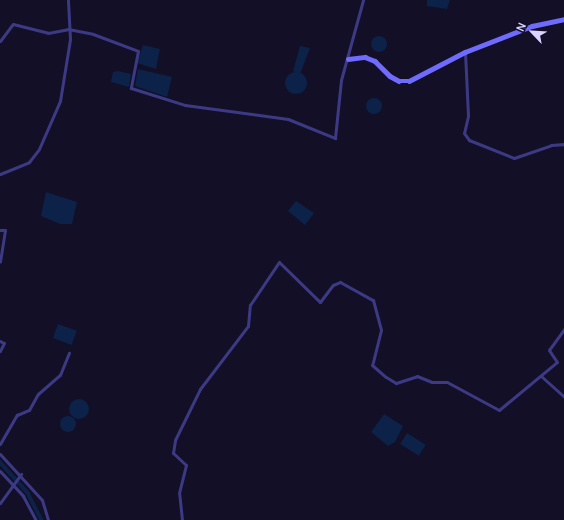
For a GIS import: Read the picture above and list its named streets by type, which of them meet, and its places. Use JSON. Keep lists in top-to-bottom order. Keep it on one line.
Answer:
{"north":"top left"}
